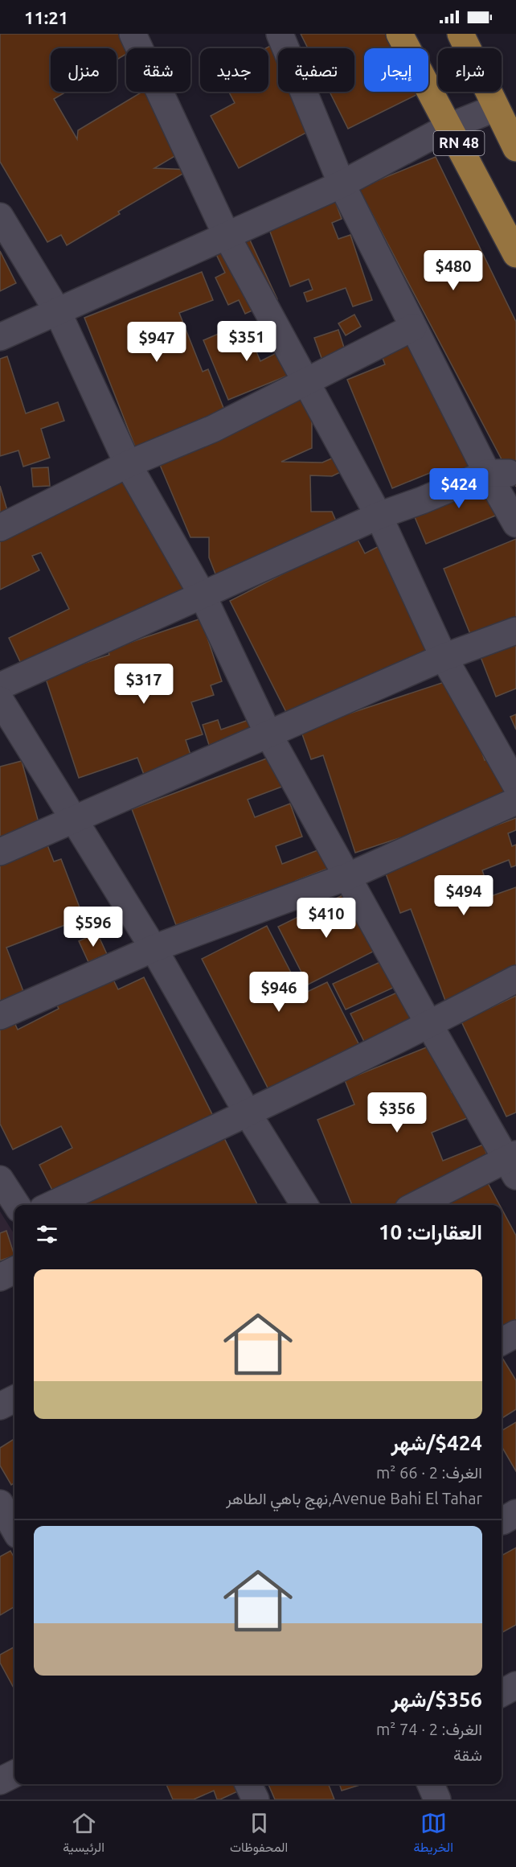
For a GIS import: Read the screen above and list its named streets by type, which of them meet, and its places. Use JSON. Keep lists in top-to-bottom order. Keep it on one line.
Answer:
{"streets":{"main road":["RN 48"]},"page":{"status":"11:21","chip":["شراء","إيجار","تصفية","جديد","شقة","منزل"],"price":["$480","$351","$947","$424","$317","$494","$410","$596","$946","$356"],"heading":"العقارات: 10","list":[{"name":"$424/شهر","note":"الغرف: 2 · 66 m² · Avenue Bahi El Tahar,نهج باهي الطاهر"},{"name":"$356/شهر","note":"الغرف: 2 · 74 m² · شقة"}],"tabs":["الخريطة","المحفوظات","الرئيسية"]}}
